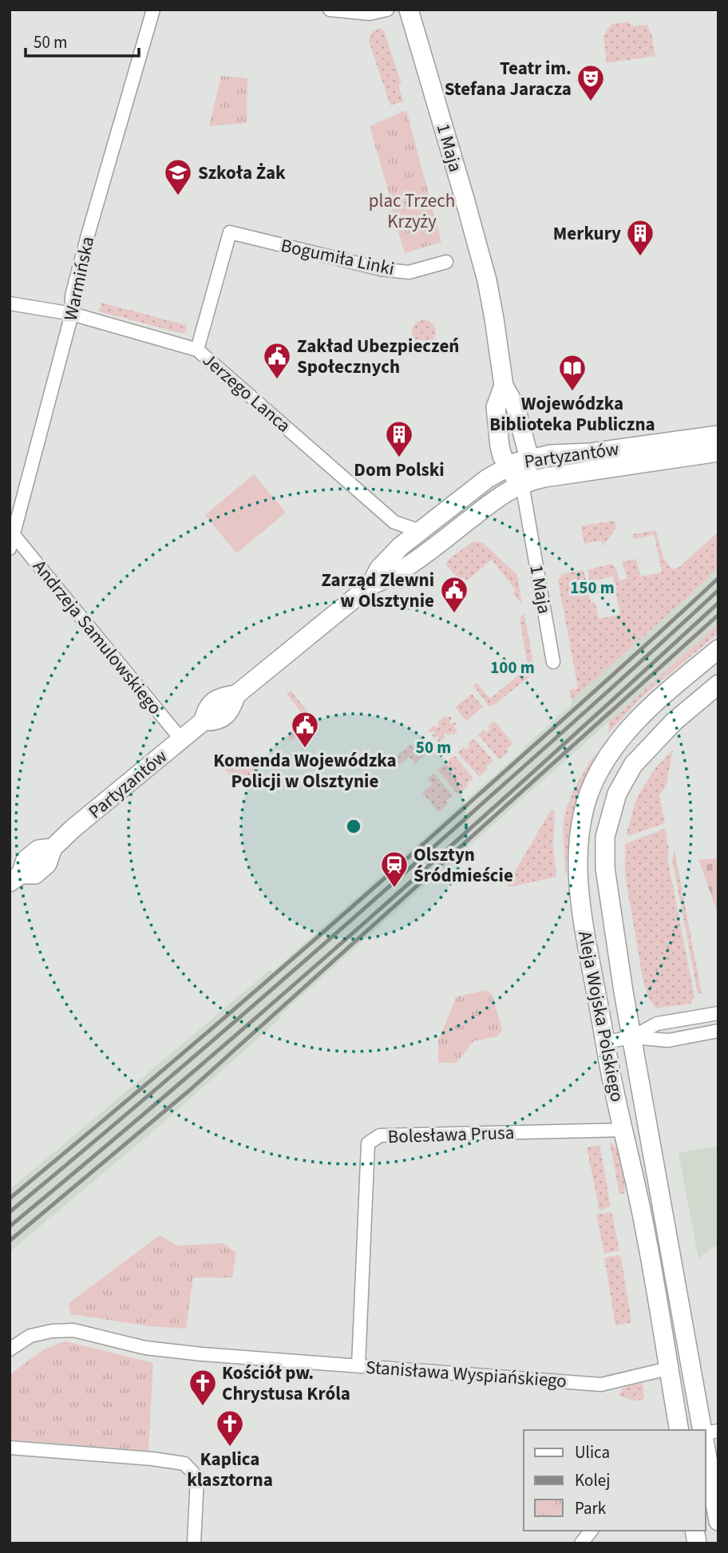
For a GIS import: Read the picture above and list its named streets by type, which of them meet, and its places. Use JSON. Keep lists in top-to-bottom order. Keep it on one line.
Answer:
{"streets":{"street":["1 Maja","Bogumiła Linki","Warmińska","Jerzego Lanca","Partyzantów","Andrzeja Samulowskiego","Aleja Wojska Polskiego","Bolesława Prusa","Stanisława Wyspiańskiego"]},"crossings":[["1 Maja","Partyzantów"],["Bogumiła Linki","Jerzego Lanca"],["Warmińska","Jerzego Lanca"],["Warmińska","Andrzeja Samulowskiego"],["Jerzego Lanca","Partyzantów"],["Partyzantów","Andrzeja Samulowskiego"],["Aleja Wojska Polskiego","Bolesława Prusa"],["Aleja Wojska Polskiego","Stanisława Wyspiańskiego"],["Bolesława Prusa","Stanisława Wyspiańskiego"]],"parks":["plac Trzech Krzyży"],"places":{"theatre":["Teatr im. Stefana Jaracza"],"school or university":["Szkoła Żak"],"building":["Merkury","Dom Polski"],"public building":["Zakład Ubezpieczeń Społecznych","Zarząd Zlewni w Olsztynie","Komenda Wojewódzka Policji w Olsztynie"],"library":["Wojewódzka Biblioteka Publiczna"],"station":["Olsztyn Śródmieście"],"church":["Kościół pw. Chrystusa Króla","Kaplica klasztorna"]},"legend":["Ulica","Kolej","Park"],"scale_bar":"50 m","rings":["150 m","100 m","50 m"]}
